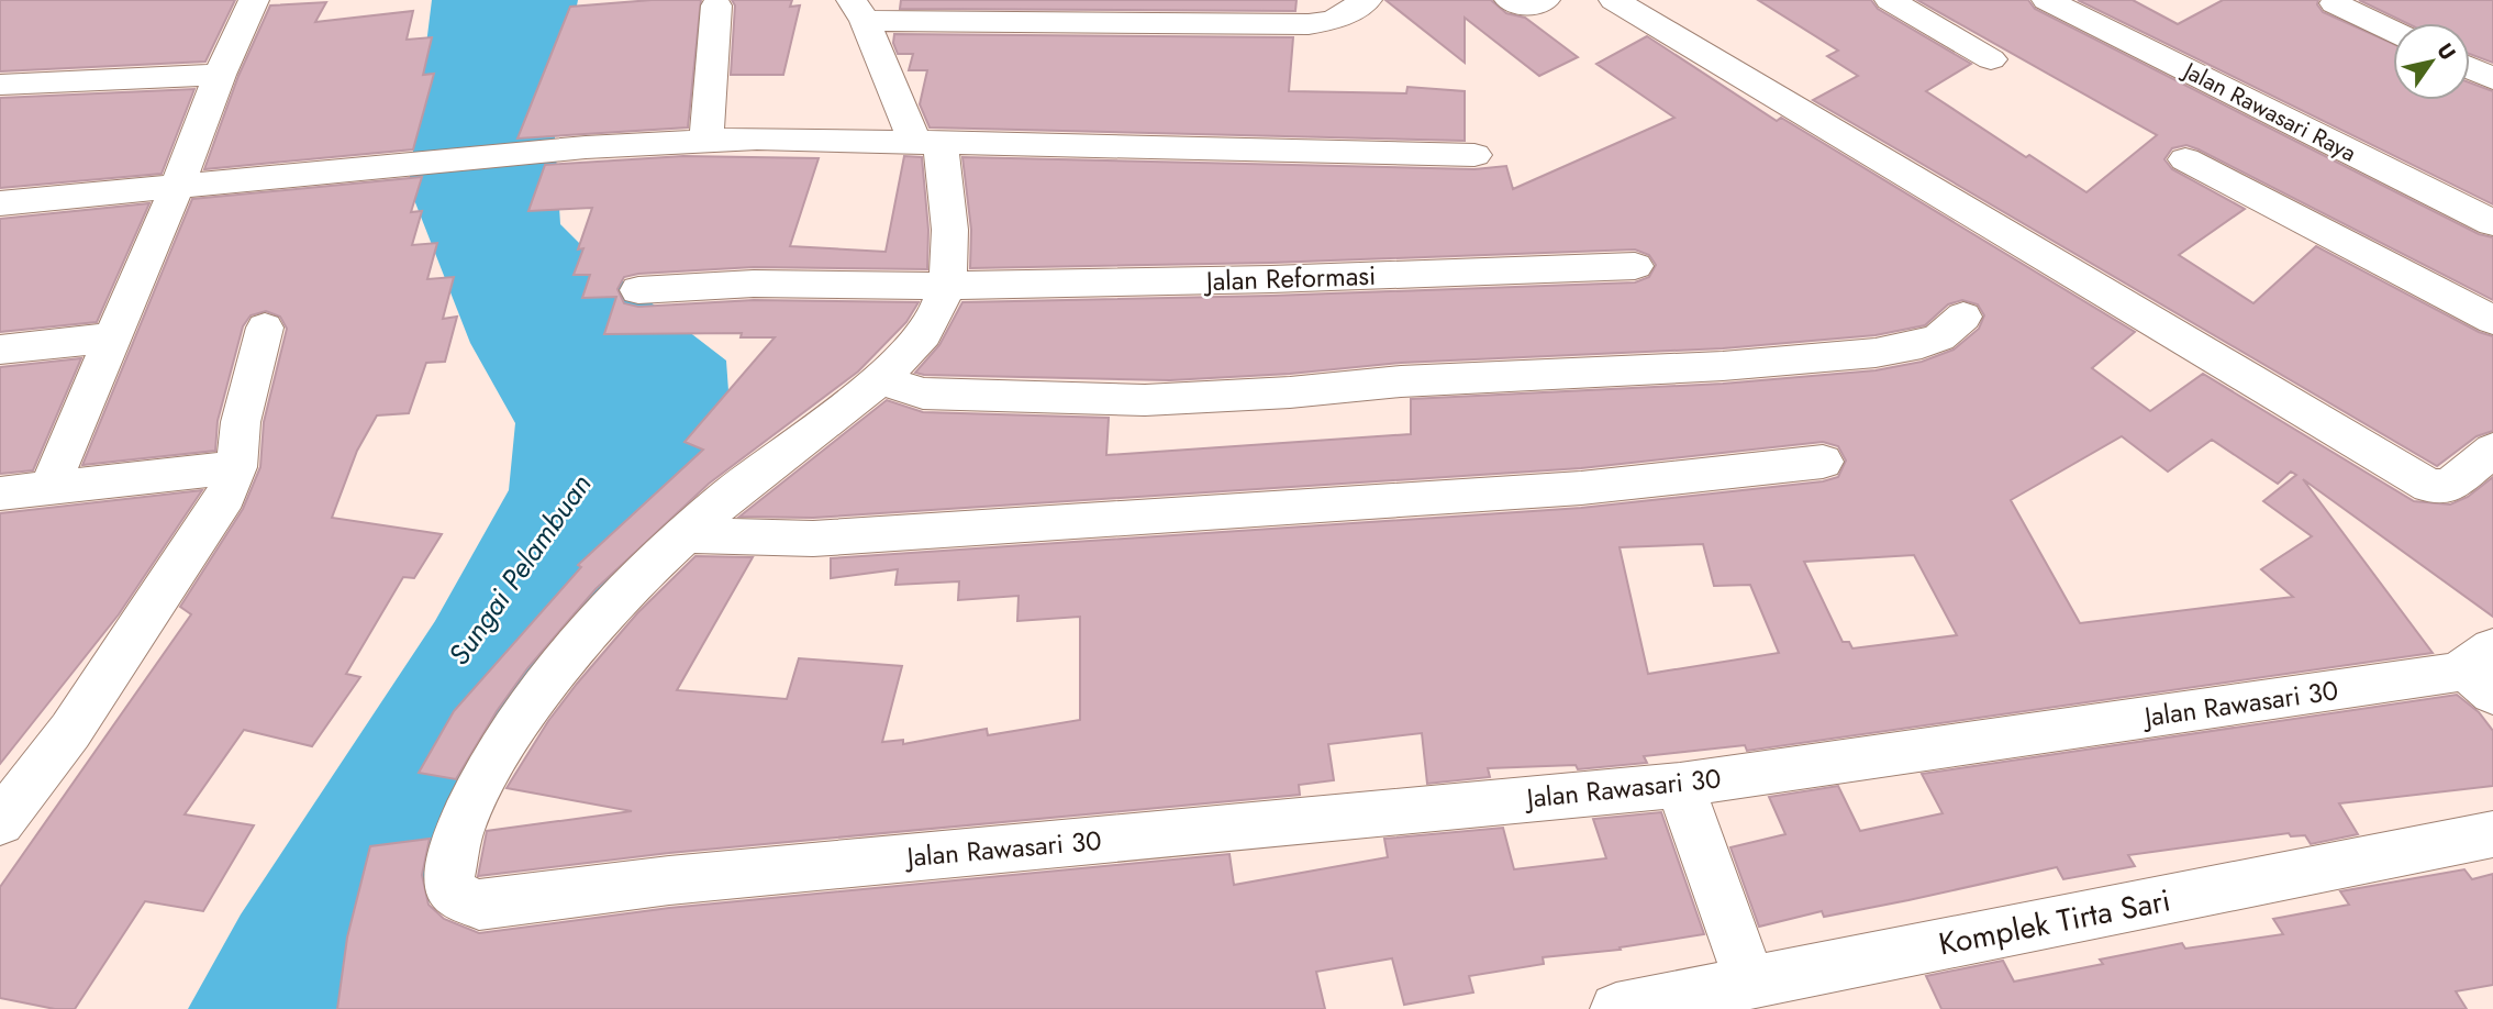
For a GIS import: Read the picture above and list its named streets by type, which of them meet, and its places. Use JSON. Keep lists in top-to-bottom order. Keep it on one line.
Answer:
{"streets":{"street":["Jalan Rawasari Raya","Jalan Reformasi","Jalan Rawasari 30","Komplek Tirta Sari"]},"crossings":[["Jalan Reformasi","Jalan Rawasari 30"]],"water":["Sungai Pelambuan"],"north":"top right"}
